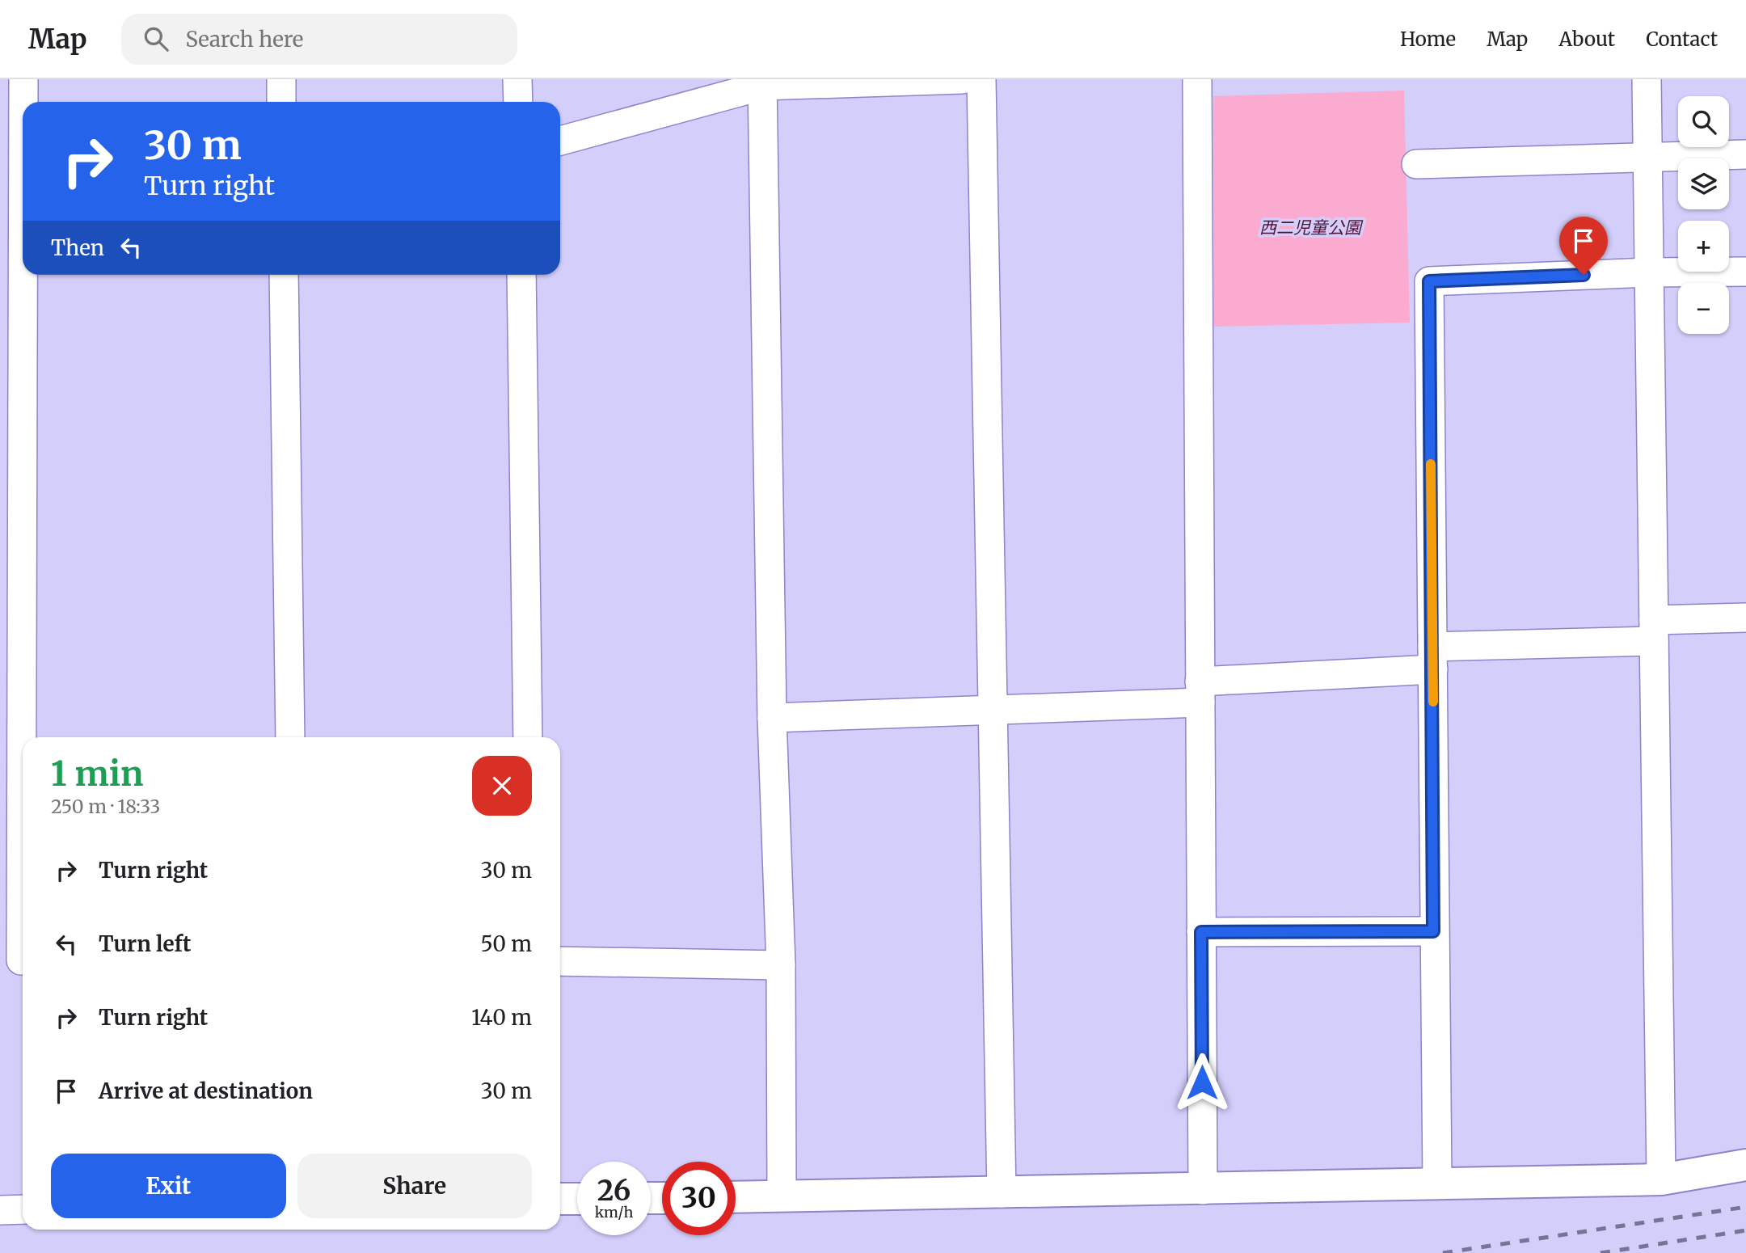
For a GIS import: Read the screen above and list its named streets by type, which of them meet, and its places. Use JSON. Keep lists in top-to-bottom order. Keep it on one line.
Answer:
{"parks":["西二児童公園"],"page":{"header":"Map","search":"Search here","nav":["Home","Map","About","Contact"],"map_buttons":["+","−"],"turn":["30 m","Turn right"],"then":"Then","heading":["1 min","250 m · 18:33"],"list":[{"name":"Turn right","value":"30 m"},{"name":"Turn left","value":"50 m"},{"name":"Turn right","value":"140 m"},{"name":"Arrive at destination","value":"30 m"}],"buttons":["Exit","Share"],"speed":"26 km/h","limit":"30"}}
